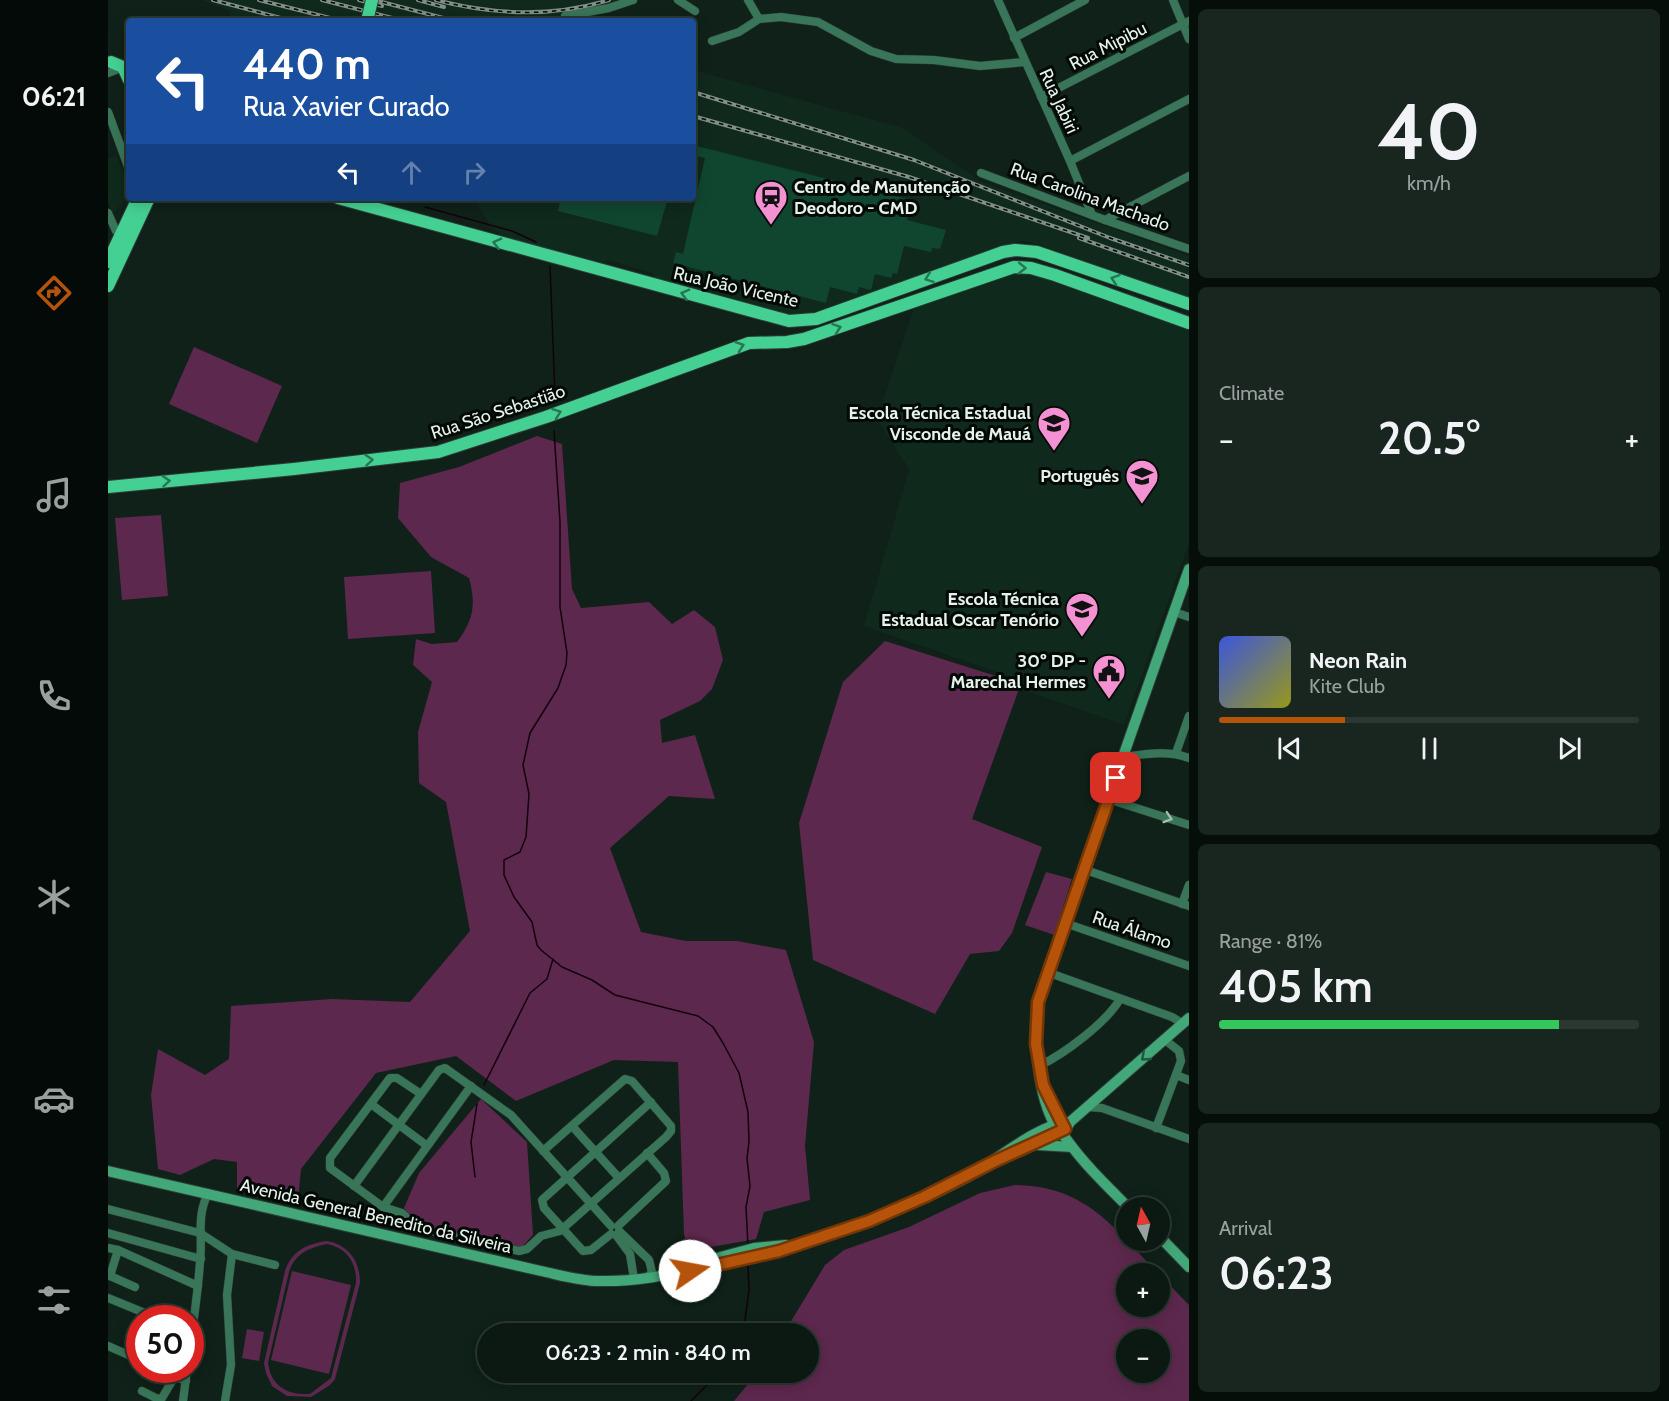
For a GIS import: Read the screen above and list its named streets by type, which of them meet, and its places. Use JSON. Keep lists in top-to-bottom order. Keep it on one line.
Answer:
{"streets":{"main road":["Rua João Vicente","Rua São Sebastião","Avenida General Benedito da Silveira"],"street":["Rua Mipibu","Rua Jabiri","Rua Carolina Machado","Rua Álamo"]},"crossings":[["Rua Mipibu","Rua Jabiri"],["Rua Jabiri","Rua Carolina Machado"]],"one_way":["Rua João Vicente","Rua São Sebastião"],"places":{"station":["Centro de Manutenção Deodoro - CMD"],"school or university":["Escola Técnica Estadual Visconde de Mauá","Português","Escola Técnica Estadual Oscar Tenório"],"public building":["30º DP - Marechal Hermes"]},"north":"top","page":{"tabs":"06:21","tile":[["40","km/h"],"Climate",["Range · 81%","405 km"],["Arrival","06:23"]],"turn":["440 m","Rua Xavier Curado"],"heat":["−","20.5°","+"],"song":["Neon Rain","Kite Club"],"map_buttons":["+","−"],"limit":"50","trip":"06:23 · 2 min · 840 m"}}
